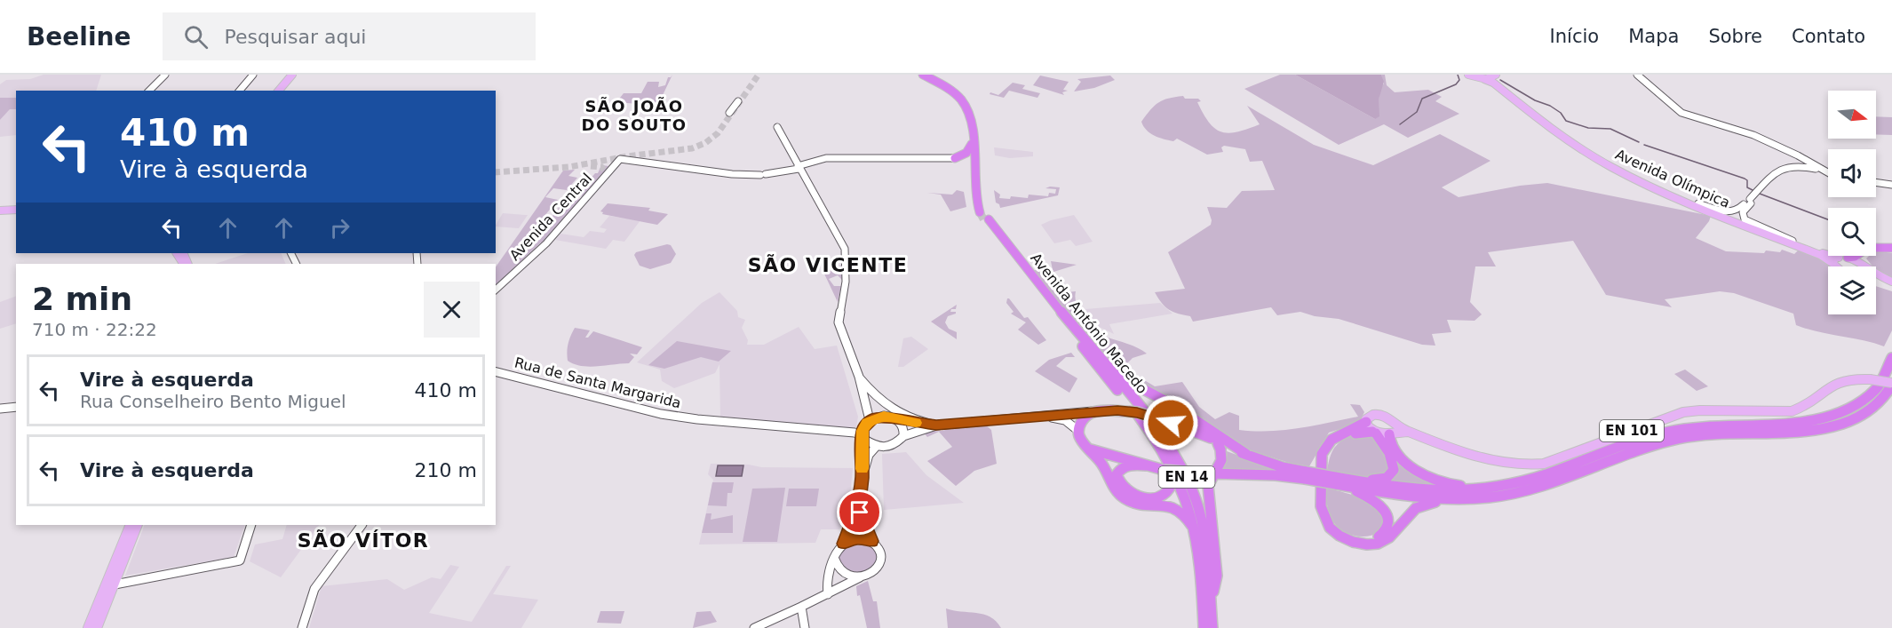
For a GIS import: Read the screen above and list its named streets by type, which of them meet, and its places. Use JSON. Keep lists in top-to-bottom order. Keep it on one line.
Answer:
{"streets":{"highway":["Avenida António Macedo","EN 101","EN 14"],"main road":["Avenida Olímpica"],"street":["Avenida Central","Rua de Santa Margarida"]},"crossings":[["Avenida António Macedo","EN 101"],["Avenida António Macedo","EN 14"]],"districts":["SÃO JOÃO DO SOUTO","SÃO VICENTE","SÃO VÍTOR"],"north":"right","page":{"header":"Beeline","search":"Pesquisar aqui","nav":["Início","Mapa","Sobre","Contato"],"turn":["410 m","Vire à esquerda"],"heading":["2 min","710 m · 22:22"],"list":[{"name":"Vire à esquerda","note":"Rua Conselheiro Bento Miguel","value":"410 m"},{"name":"Vire à esquerda","value":"210 m"}]}}
